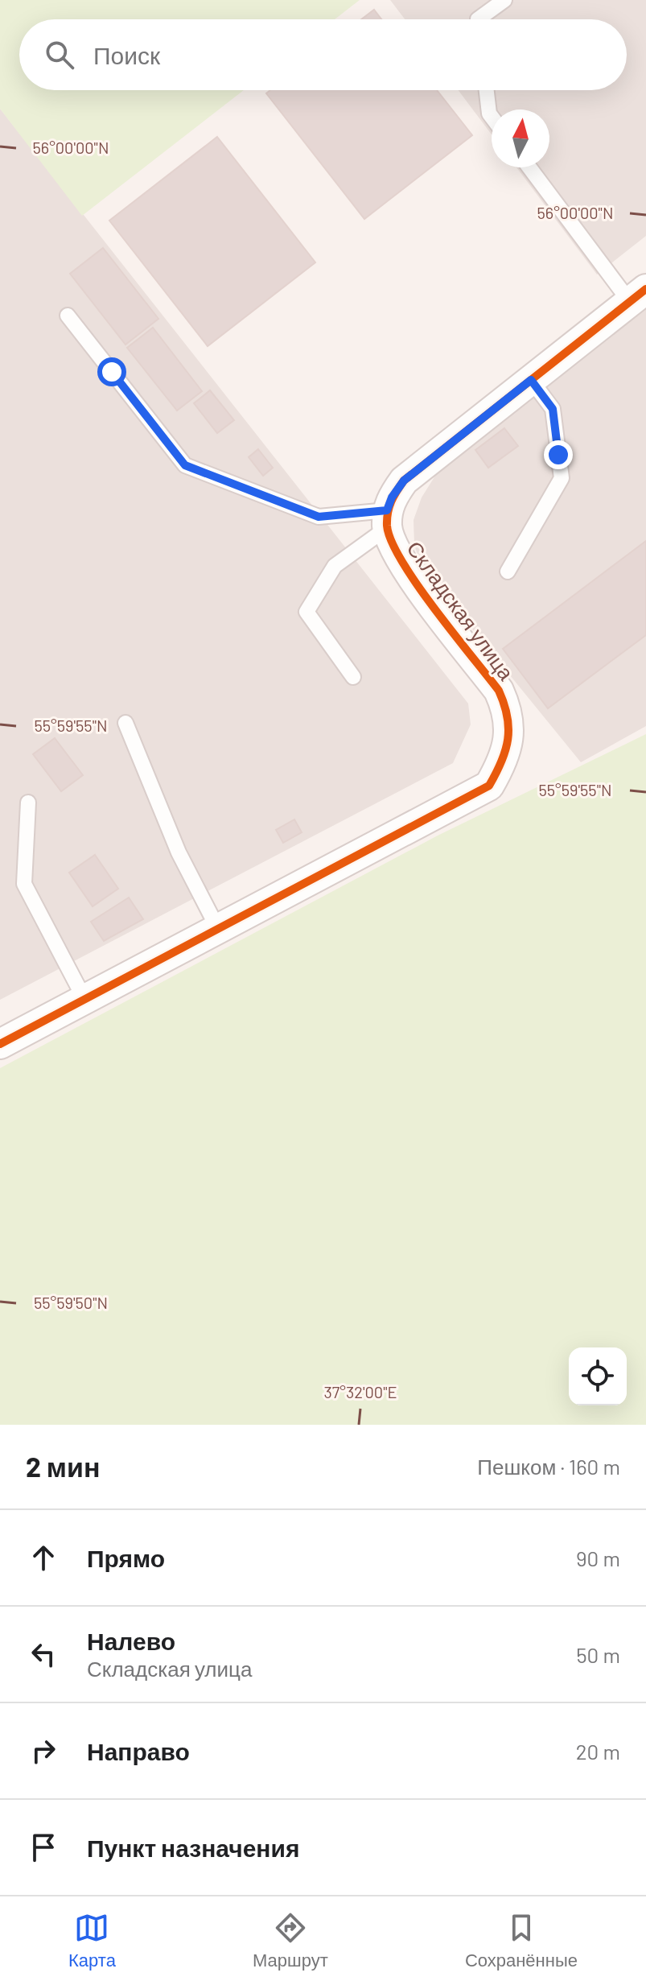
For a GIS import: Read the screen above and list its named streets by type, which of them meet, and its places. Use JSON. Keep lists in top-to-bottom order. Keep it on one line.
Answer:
{"streets":{"street":["Складская улица"]},"north":"top","page":{"search":"Поиск","heading":["2 мин","Пешком · 160 m"],"list":[["Прямо","90 m"],["Налево","Складская улица","50 m"],["Направо","20 m"],"Пункт назначения"],"nav":["Карта","Маршрут","Сохранённые"]},"coordinates":["56°00'00\"N","55°59'55\"N","55°59'50\"N","37°32'00\"E"]}
